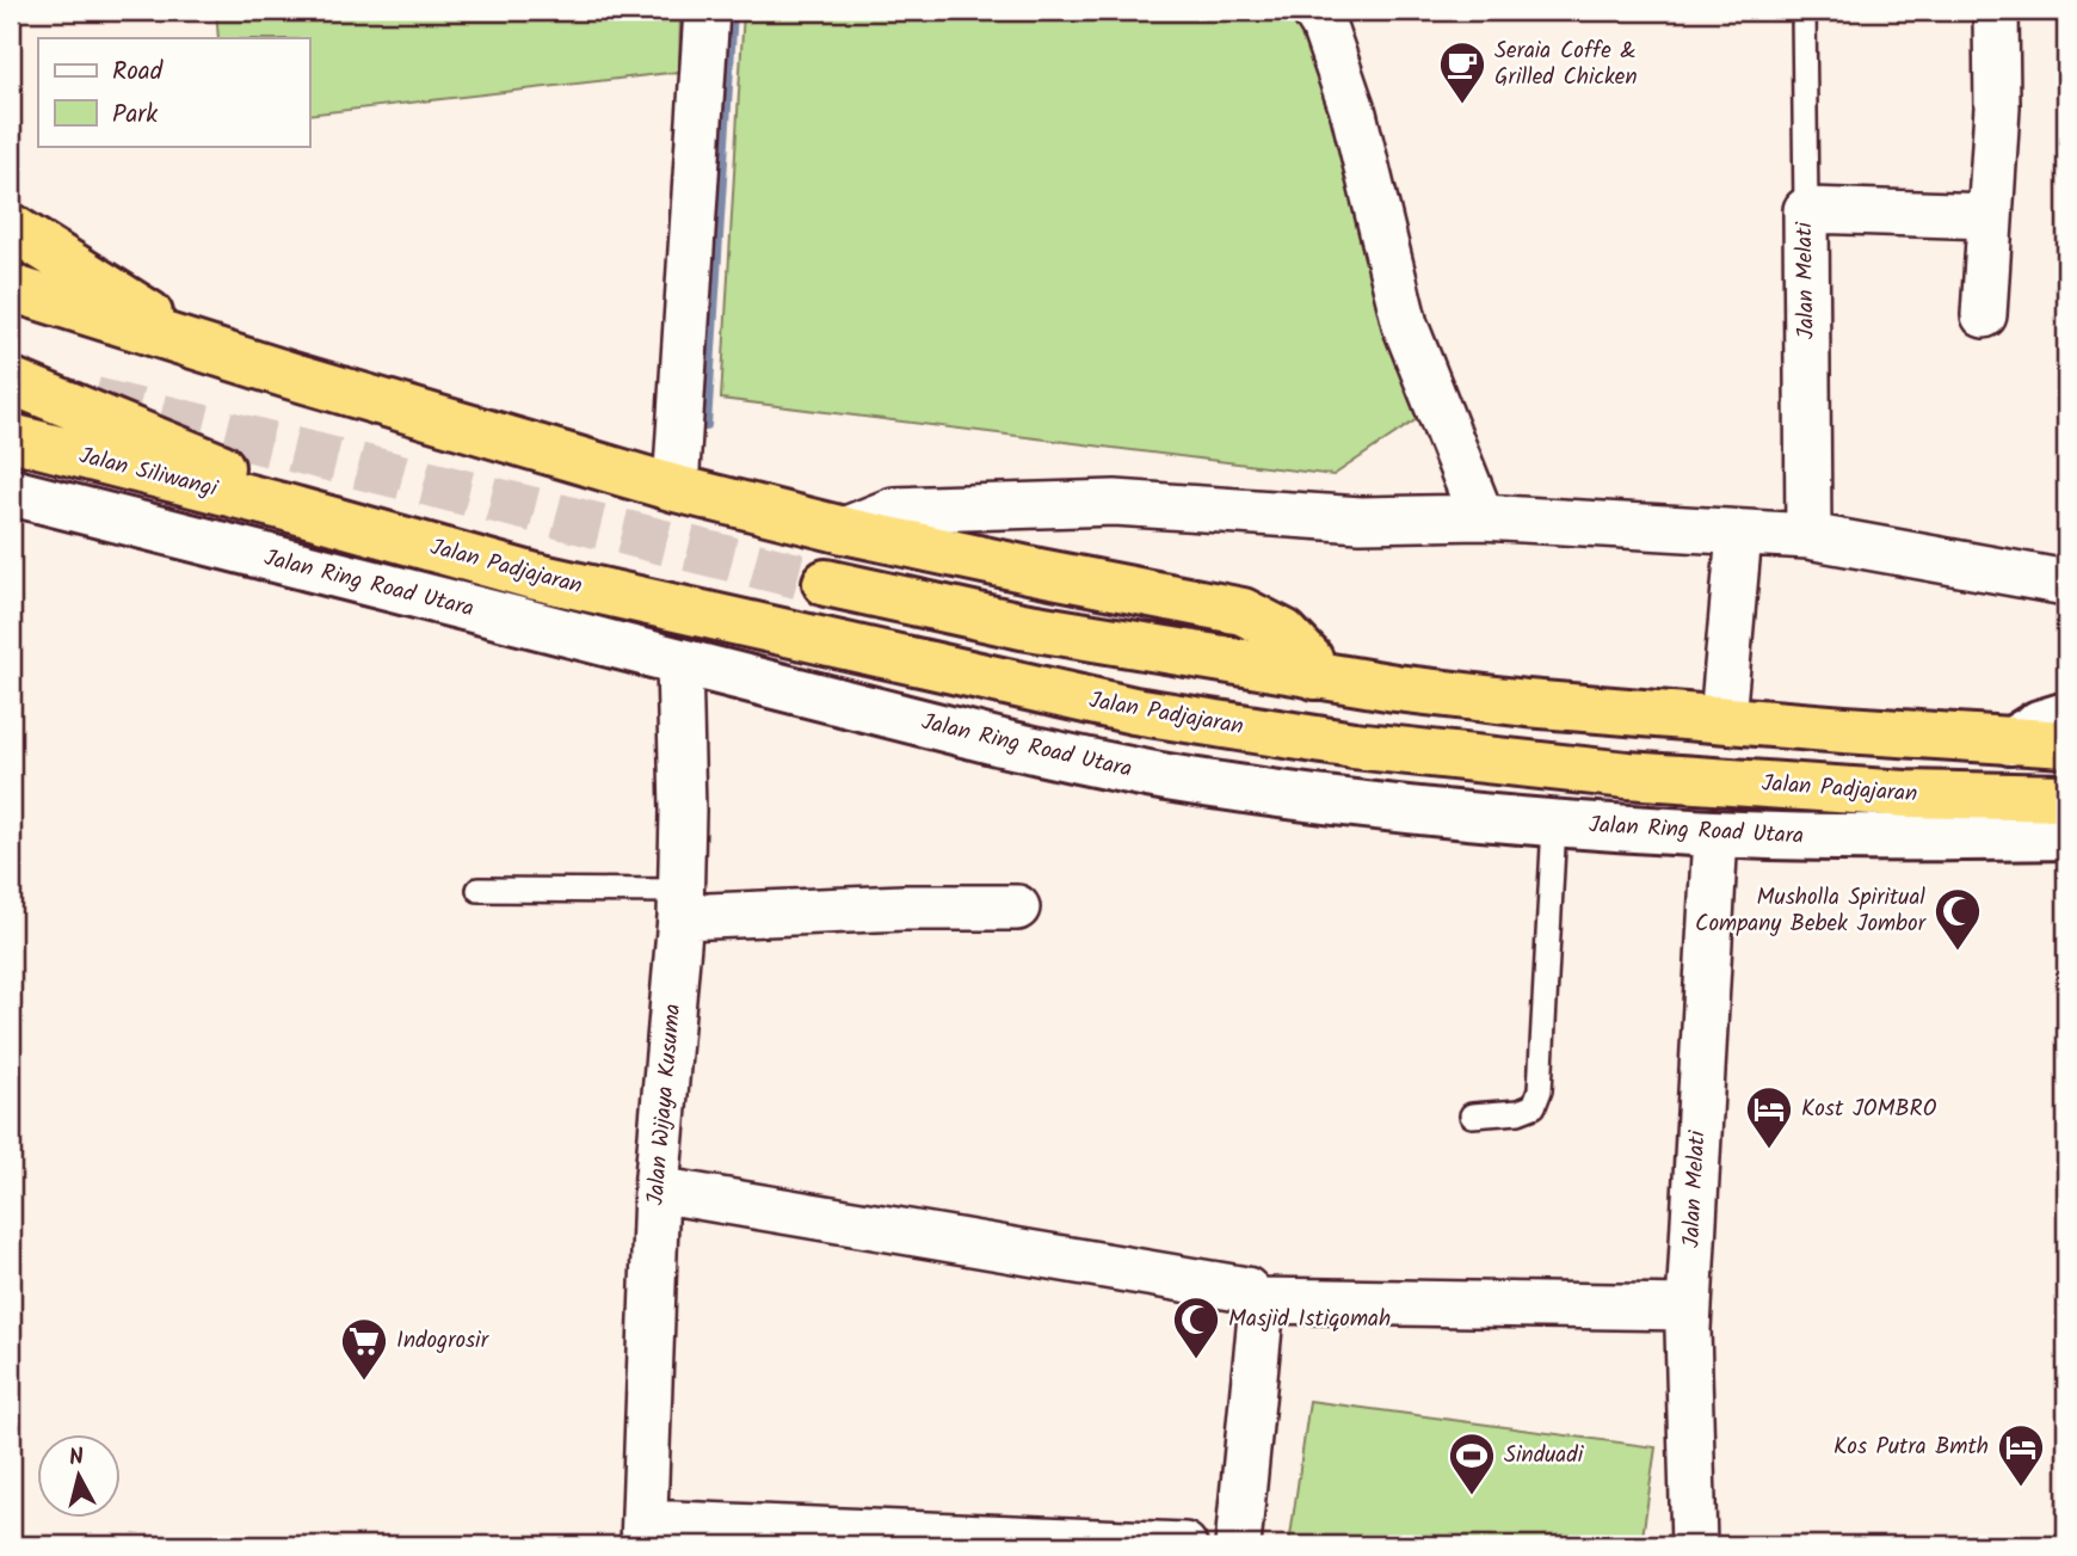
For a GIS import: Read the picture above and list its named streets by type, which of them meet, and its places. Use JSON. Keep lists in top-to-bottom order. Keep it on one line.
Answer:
{"streets":{"highway":["Jalan Siliwangi","Jalan Padjajaran"],"street":["Jalan Melati","Jalan Ring Road Utara","Jalan Wijaya Kusuma"]},"crossings":[["Jalan Melati","Jalan Ring Road Utara"],["Jalan Siliwangi","Jalan Padjajaran"],["Jalan Ring Road Utara","Jalan Wijaya Kusuma"]],"places":{"cafe":["Seraia Coffe & Grilled Chicken"],"mosque":["Musholla Spiritual Company Bebek Jombor","Masjid Istiqomah"],"hotel":["Kost JOMBRO","Kos Putra Bmth"],"supermarket":["Indogrosir"],"sports":["Sinduadi"]},"legend":["Road","Park"],"north":"top"}
